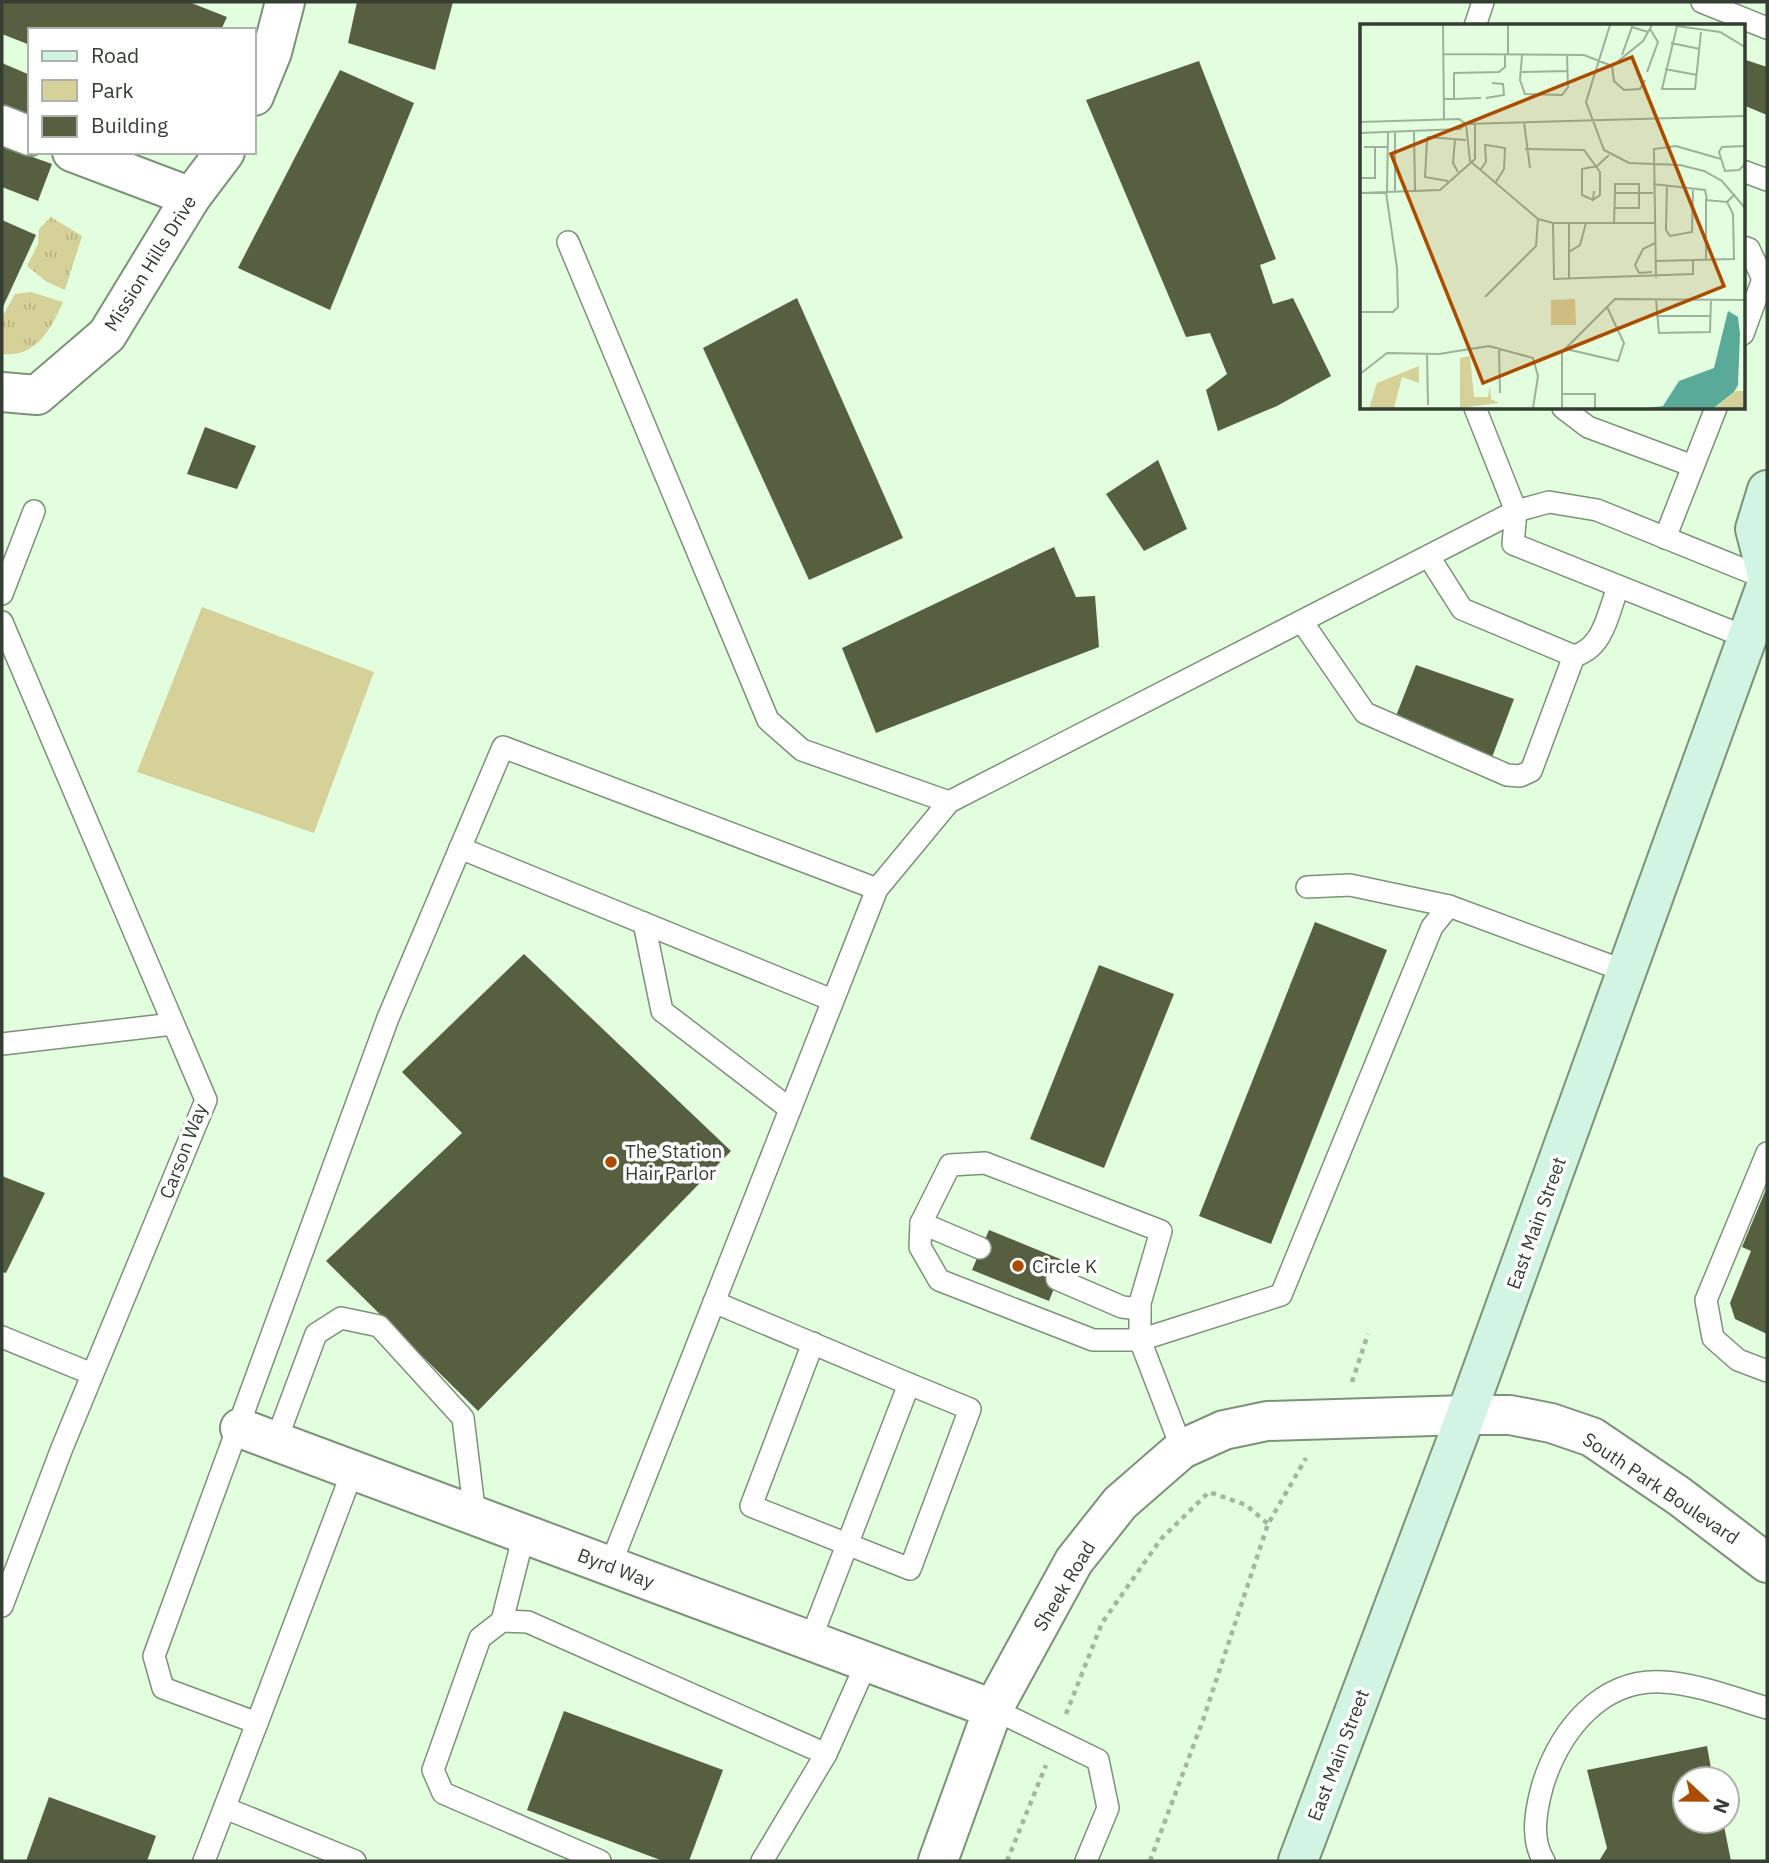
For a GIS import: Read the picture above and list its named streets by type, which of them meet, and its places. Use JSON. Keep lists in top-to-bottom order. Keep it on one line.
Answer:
{"streets":{"main road":["East Main Street"],"street":["Mission Hills Drive","South Park Boulevard","Byrd Way","Sheek Road"],"lane":["Carson Way"]},"crossings":[["East Main Street","South Park Boulevard"],["East Main Street","Sheek Road"],["South Park Boulevard","Sheek Road"],["Byrd Way","Sheek Road"]],"places":["The Station Hair Parlor","Circle K"],"legend":["Road","Park","Building"],"north":"right"}
